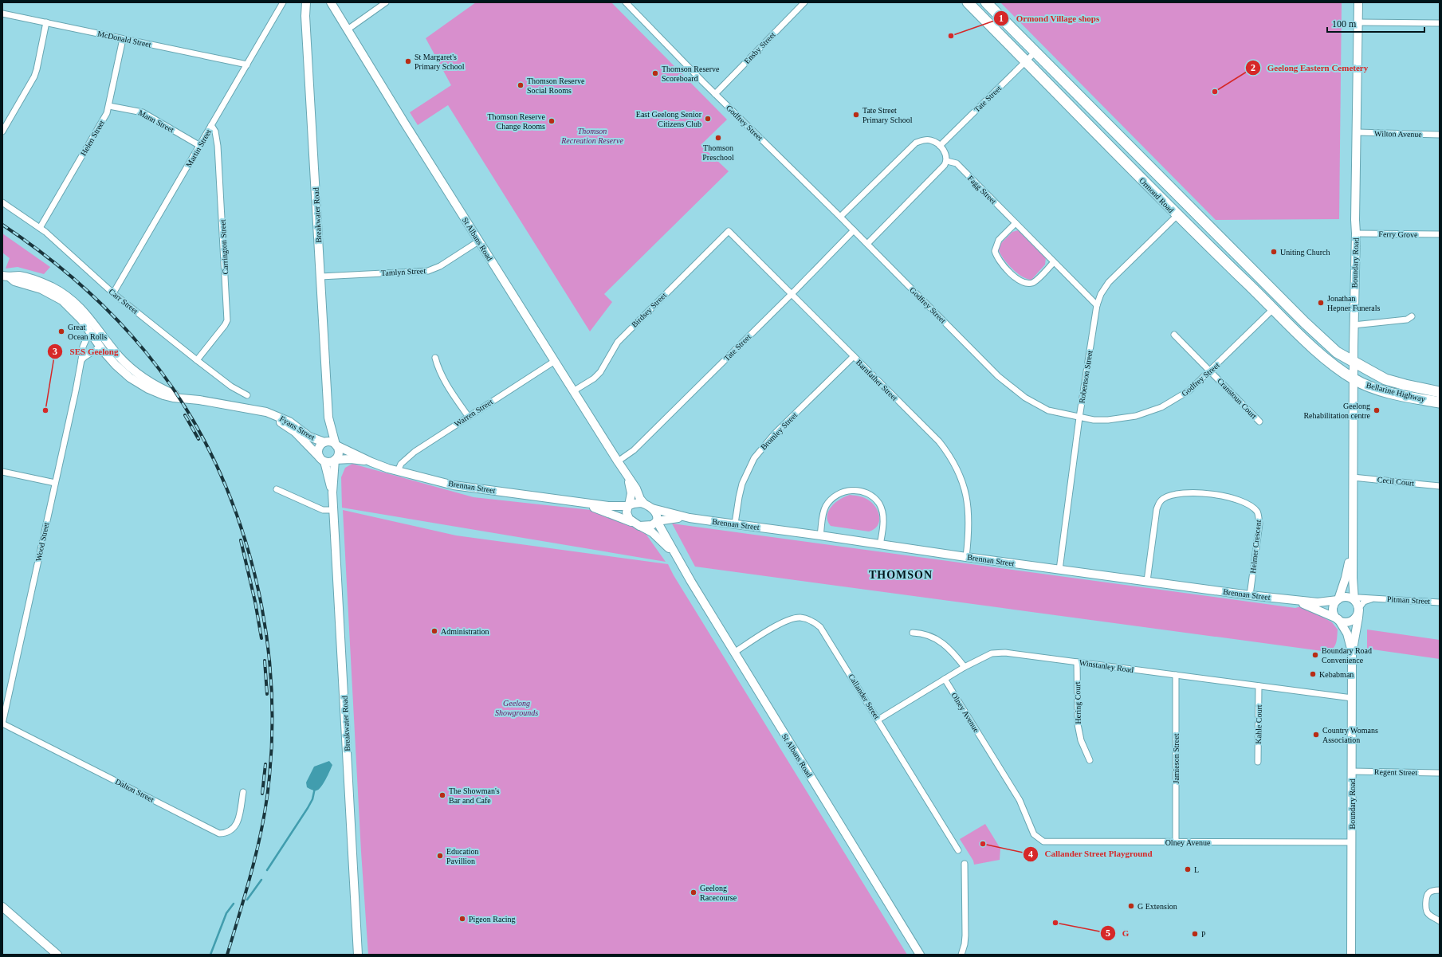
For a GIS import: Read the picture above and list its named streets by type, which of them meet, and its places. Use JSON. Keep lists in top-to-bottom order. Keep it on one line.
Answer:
{"streets":{"highway":["Ormond Road","Bellarine Highway"],"main road":["Breakwater Road","St Albans Road","Boundary Road","Fyans Street","Brennan Street"],"street":["McDonald Street","Ensby Street","Tate Street","Mann Street","Godfrey Street","Wilton Avenue","Helen Street","Martin Street","Fagg Street","Ferry Grove","Carrington Street","Tamlyn Street","Carr Street","Birdsey Street","Robertson Street","Barnfather Street","Cranstoun Court","Warren Street","Bromley Street","Cecil Court","Wood Street","Helmer Crescent","Pitman Street","Winstanley Road","Callander Street","Hering Court","Olney Avenue","Kahle Court","Jamieson Street","Regent Street","Dalton Street"]},"crossings":[["McDonald Street","Helen Street"],["McDonald Street","Martin Street"],["Ensby Street","Godfrey Street"],["Tate Street","Godfrey Street"],["Tate Street","Ormond Road"],["Tate Street","St Albans Road"],["Tate Street","Barnfather Street"],["Mann Street","Helen Street"],["Mann Street","Martin Street"],["Godfrey Street","Ormond Road"],["Godfrey Street","Robertson Street"],["Godfrey Street","Cranstoun Court"],["Wilton Avenue","Boundary Road"],["Helen Street","Carr Street"],["Martin Street","Carrington Street"],["Martin Street","Carr Street"],["Fagg Street","Robertson Street"],["Ormond Road","Boundary Road"],["Ormond Road","Robertson Street"],["Ormond Road","Bellarine Highway"],["Breakwater Road","Tamlyn Street"],["Breakwater Road","Fyans Street"],["Breakwater Road","Brennan Street"],["Ferry Grove","Boundary Road"],["St Albans Road","Tamlyn Street"],["St Albans Road","Birdsey Street"],["St Albans Road","Warren Street"],["St Albans Road","Brennan Street"],["St Albans Road","Callander Street"],["Carrington Street","Carr Street"],["Boundary Road","Bellarine Highway"],["Boundary Road","Cecil Court"],["Boundary Road","Brennan Street"],["Boundary Road","Pitman Street"],["Boundary Road","Winstanley Road"],["Boundary Road","Olney Avenue"],["Boundary Road","Regent Street"],["Birdsey Street","Barnfather Street"],["Robertson Street","Brennan Street"],["Barnfather Street","Bromley Street"],["Barnfather Street","Brennan Street"],["Warren Street","Brennan Street"],["Fyans Street","Brennan Street"],["Fyans Street","Wood Street"],["Bromley Street","Brennan Street"],["Brennan Street","Helmer Crescent"],["Brennan Street","Pitman Street"],["Wood Street","Dalton Street"],["Winstanley Road","Callander Street"],["Winstanley Road","Hering Court"],["Winstanley Road","Olney Avenue"],["Winstanley Road","Kahle Court"],["Winstanley Road","Jamieson Street"],["Olney Avenue","Jamieson Street"]],"districts":["THOMSON"],"parks":["Thomson Recreation Reserve","Geelong Showgrounds"],"places":["Ormond Village shops","St Margaret's Primary School","Thomson Reserve Scoreboard","Thomson Reserve Social Rooms","Geelong Eastern Cemetery","Tate Street Primary School","East Geelong Senior Citizens Club","Thomson Reserve Change Rooms","Thomson Preschool","Uniting Church","Jonathan Hepner Funerals","Great Ocean Rolls","SES Geelong","Geelong Rehabilitation centre","Administration","Boundary Road Convenience","Kebabman","Country Womans Association","The Showman's Bar and Cafe","Callander Street Playground","Education Pavillion","L","Geelong Racecourse","G Extension","Pigeon Racing","G","P"],"scale_bar":"100 m"}
